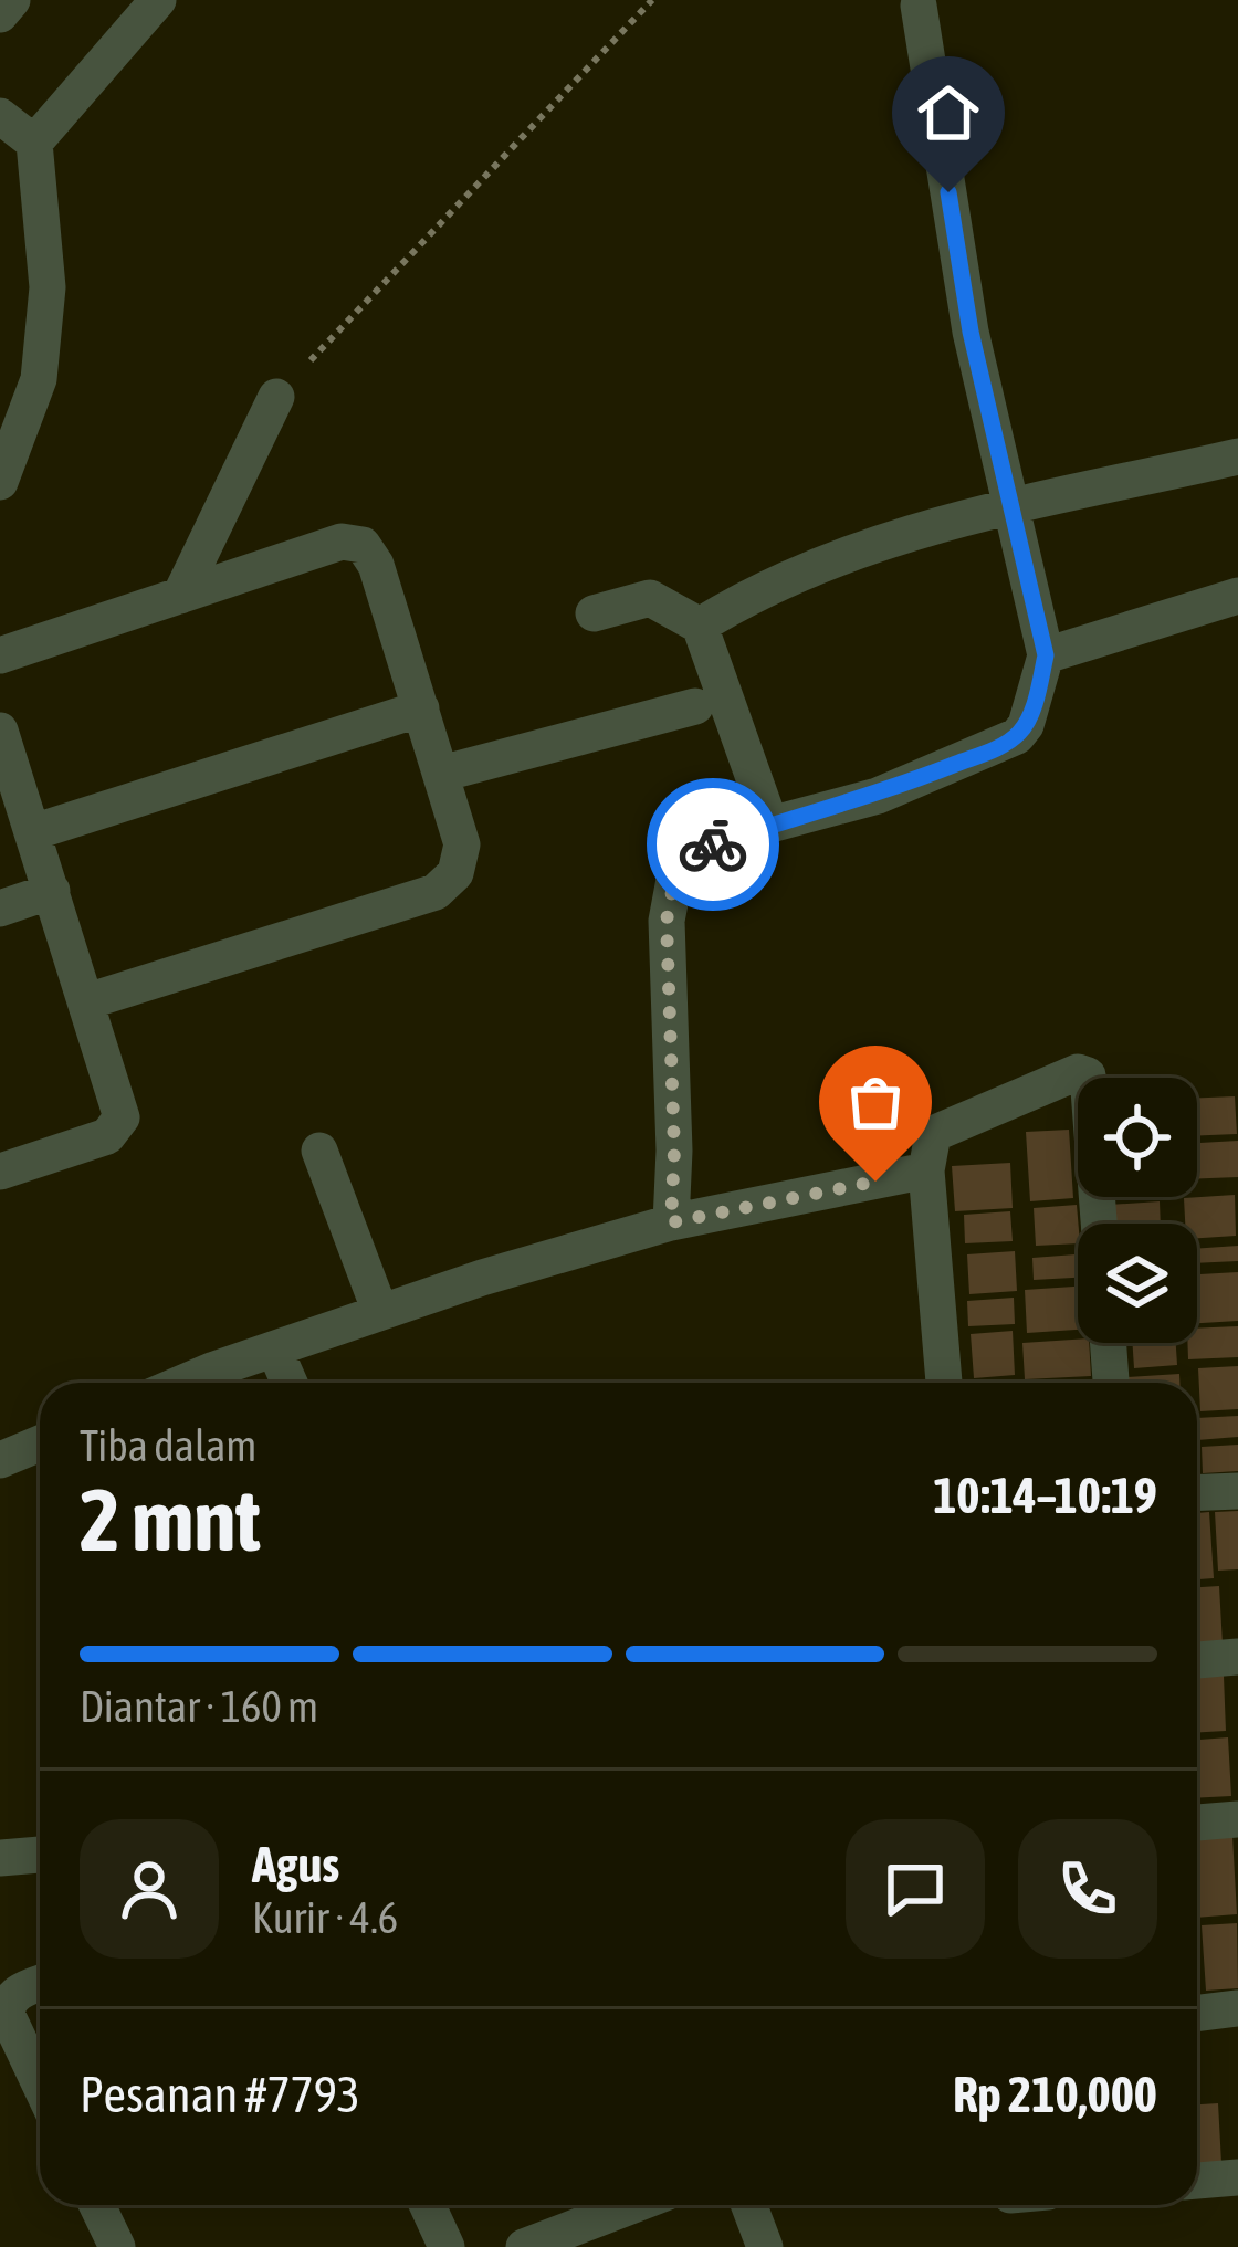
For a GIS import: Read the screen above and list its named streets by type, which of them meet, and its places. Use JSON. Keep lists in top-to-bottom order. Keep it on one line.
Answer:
{"page":{"heading":["2 mnt","Tiba dalam","10:14–10:19"],"panel":["Agus","Kurir · 4.6","Pesanan #7793","Rp 210,000"],"bar":"Diantar · 160 m"}}
